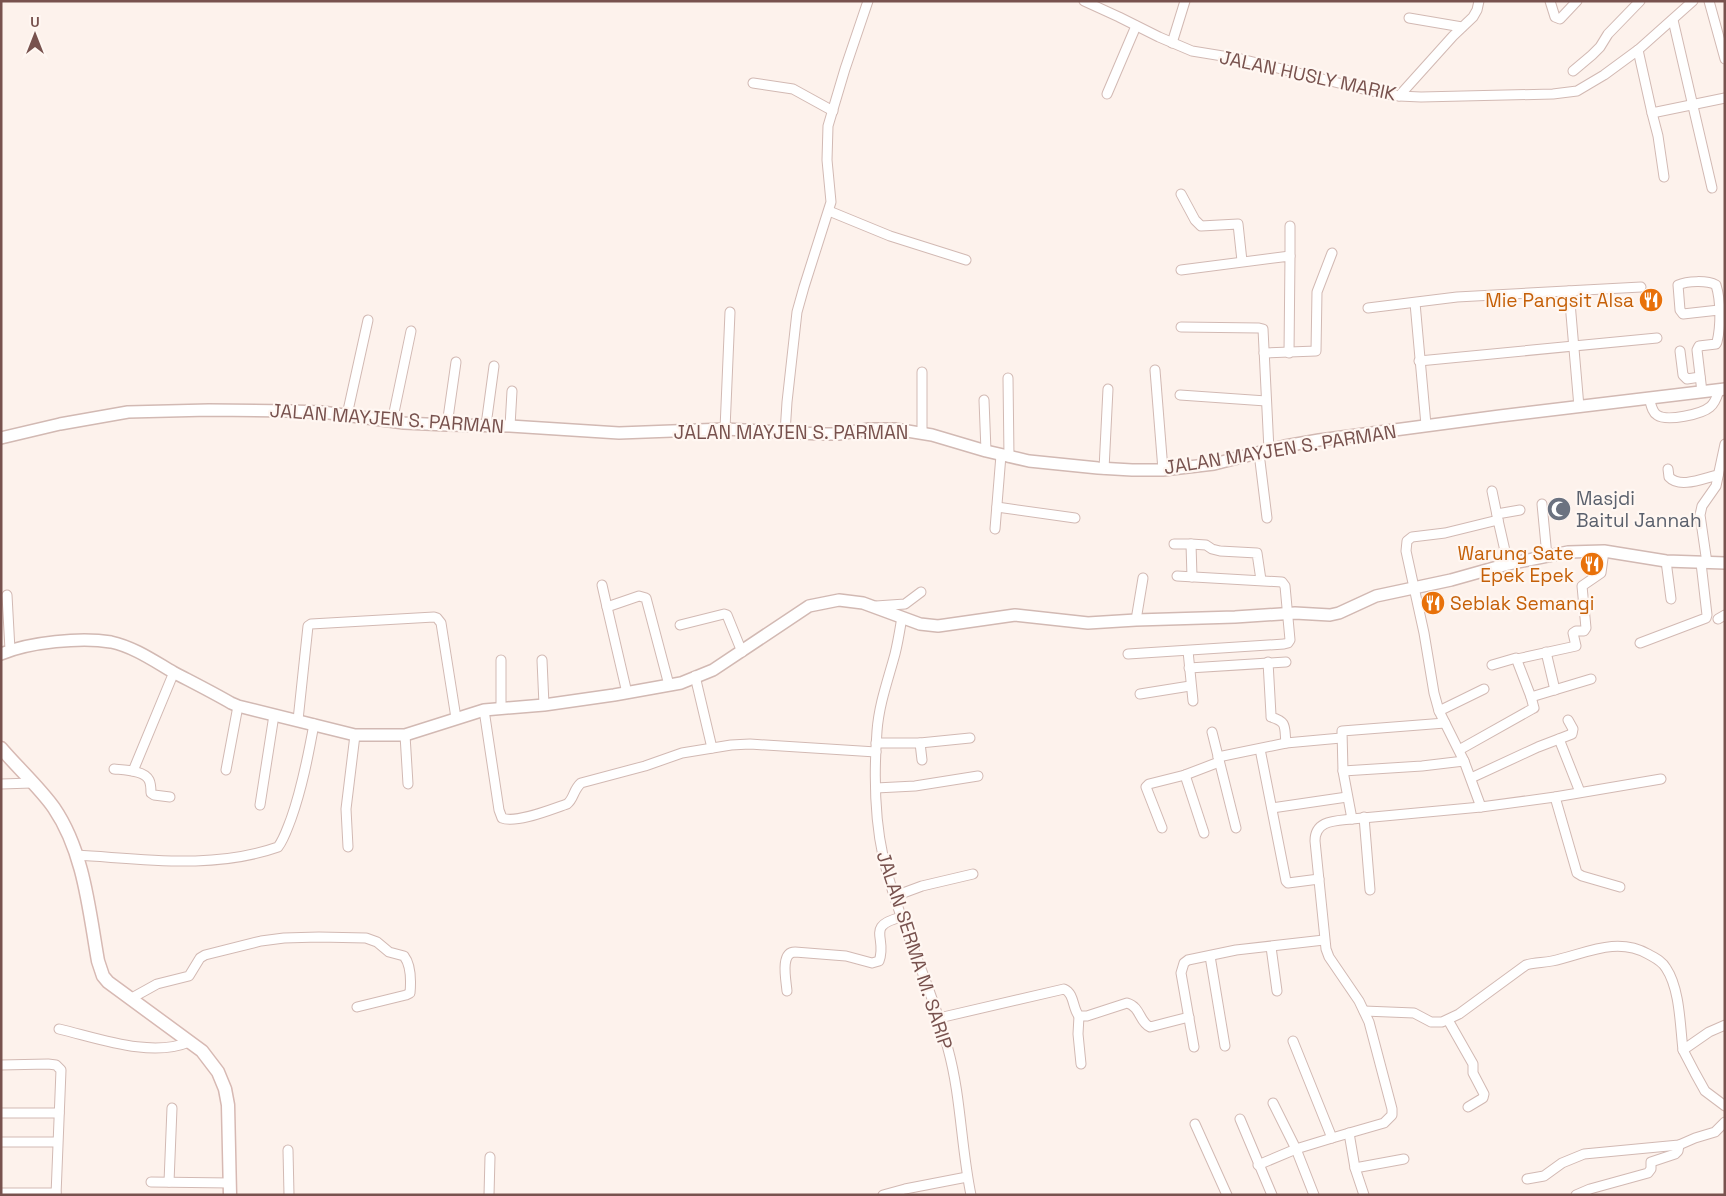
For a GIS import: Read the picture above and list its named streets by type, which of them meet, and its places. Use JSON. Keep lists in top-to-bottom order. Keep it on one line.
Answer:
{"streets":{"street":["JALAN HUSLY MARIK","JALAN MAYJEN S. PARMAN","JALAN SERMA M. SARIP"]},"places":{"restaurant":["Mie Pangsit Alsa","Warung Sate Epek Epek","Seblak Semangi"],"mosque":["Masjdi Baitul Jannah"]},"north":"top"}
